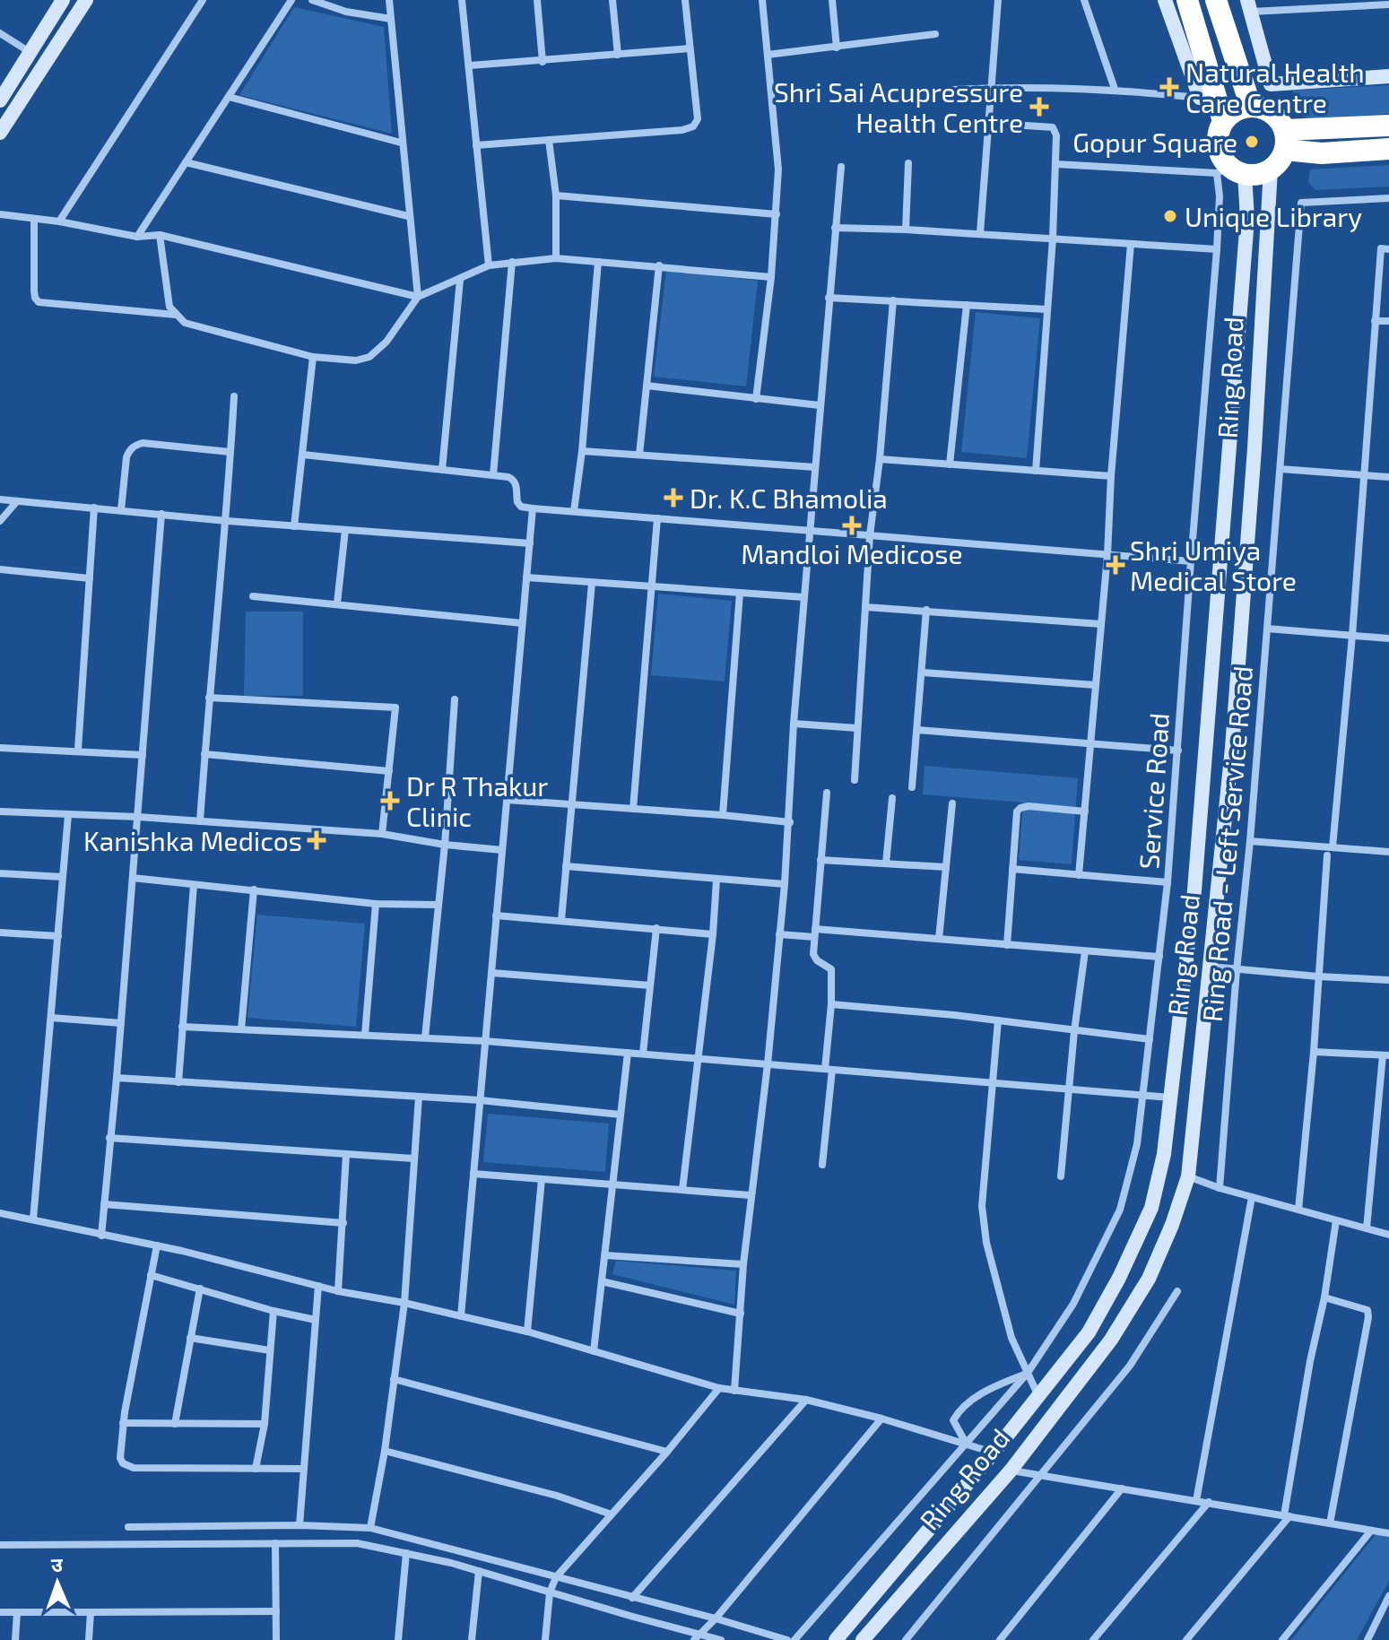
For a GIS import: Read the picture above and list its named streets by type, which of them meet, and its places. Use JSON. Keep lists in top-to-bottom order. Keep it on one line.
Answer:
{"streets":{"main road":["Ring Road"],"street":["Service Road","Ring Road - Left Service Road"]},"crossings":[["Ring Road","Service Road"]],"places":{"health":["Natural Health Care Centre","Shri Sai Acupressure Health Centre","Dr. K.C Bhamolia","Mandloi Medicose","Shri Umiya Medical Store","Dr R Thakur Clinic","Kanishka Medicos"],"other":["Gopur Square","Unique Library"]},"north":"top"}
